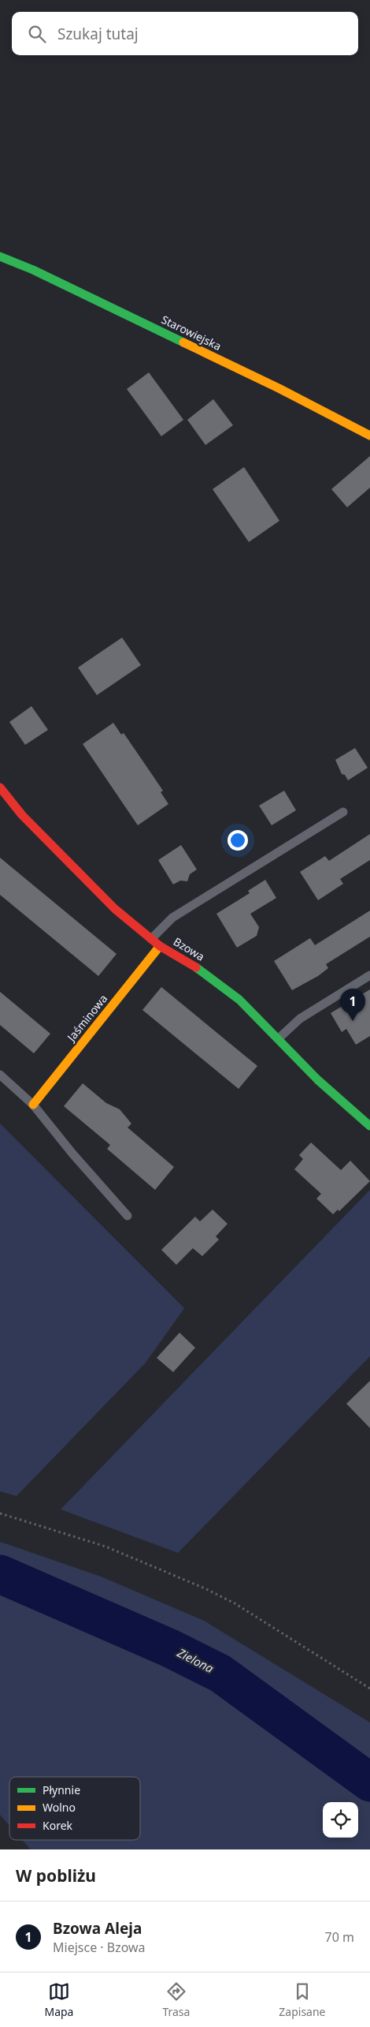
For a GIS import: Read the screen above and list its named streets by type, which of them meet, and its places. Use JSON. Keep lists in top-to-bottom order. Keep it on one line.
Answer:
{"streets":{"street":["Starowiejska","Bzowa","Jaśminowa"]},"crossings":[["Bzowa","Jaśminowa"]],"water":["Zielona"],"legend":["Płynnie","Wolno","Korek"],"page":{"search":"Szukaj tutaj","pins":"1","heading":"W pobliżu","list":[{"mark":"1","name":"Bzowa Aleja","note":"Miejsce · Bzowa","value":"70 m"}],"nav":["Mapa","Trasa","Zapisane"]}}
